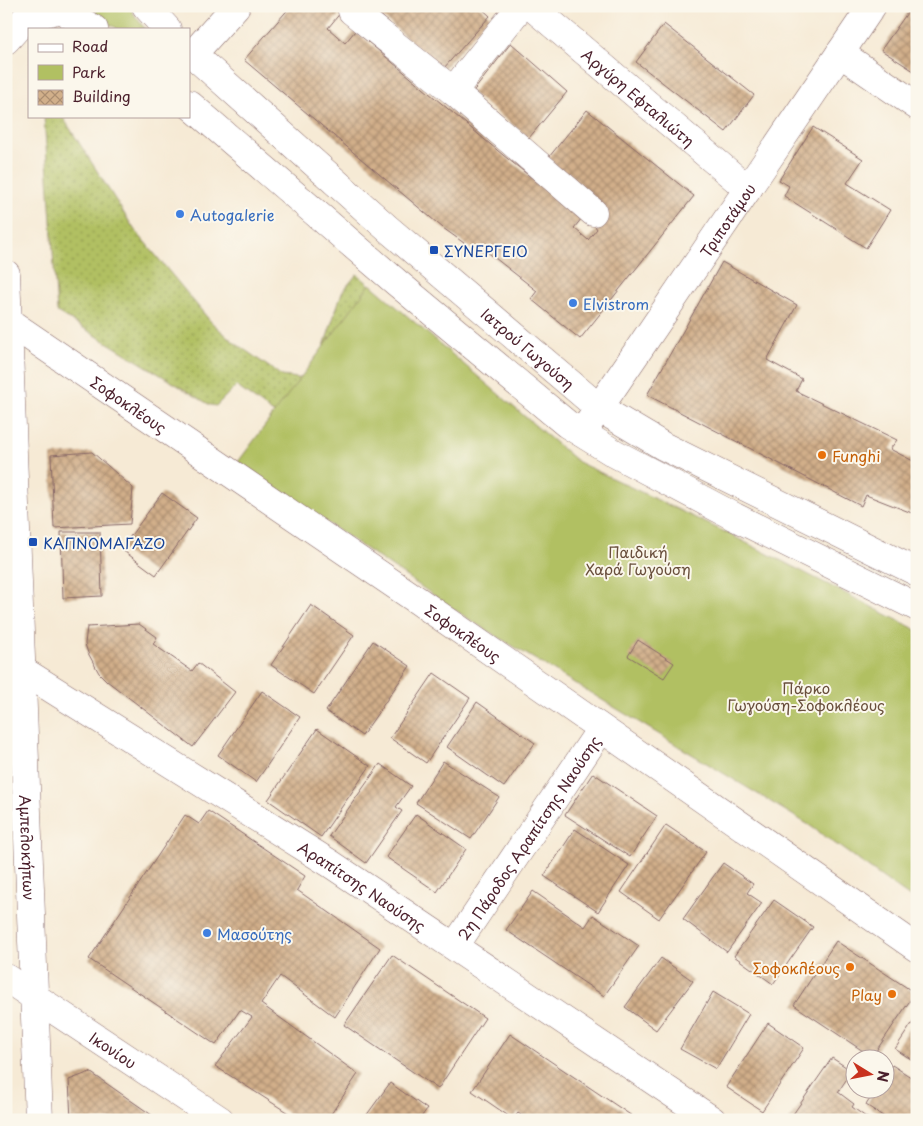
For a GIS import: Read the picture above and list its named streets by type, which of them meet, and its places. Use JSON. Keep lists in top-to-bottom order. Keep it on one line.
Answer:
{"streets":{"street":["Αργύρη Εφταλιώτη","Τριποτάμου","Ιατρού Γωγούση","Σοφοκλέους","2η Πάροδος Αραπίτσης Ναούσης","Αμπελοκήπων","Αραπίτσης Ναούσης","Ικονίου"]},"crossings":[["Αργύρη Εφταλιώτη","Τριποτάμου"],["Τριποτάμου","Ιατρού Γωγούση"],["Σοφοκλέους","2η Πάροδος Αραπίτσης Ναούσης"],["Σοφοκλέους","Αμπελοκήπων"],["2η Πάροδος Αραπίτσης Ναούσης","Αραπίτσης Ναούσης"],["Αμπελοκήπων","Αραπίτσης Ναούσης"],["Αμπελοκήπων","Ικονίου"]],"parks":["Παιδική Χαρά Γωγούση","Πάρκο Γωγούση-Σοφοκλέους"],"places":{"other":["Autogalerie","Elvistrom","Funghi","Μασούτης","Σοφοκλέους","Play"],"transit":["ΣΥΝΕΡΓΕΙΟ","ΚΑΠΝΟΜΑΓΑΖΟ"]},"legend":["Road","Park","Building"],"north":"right"}
